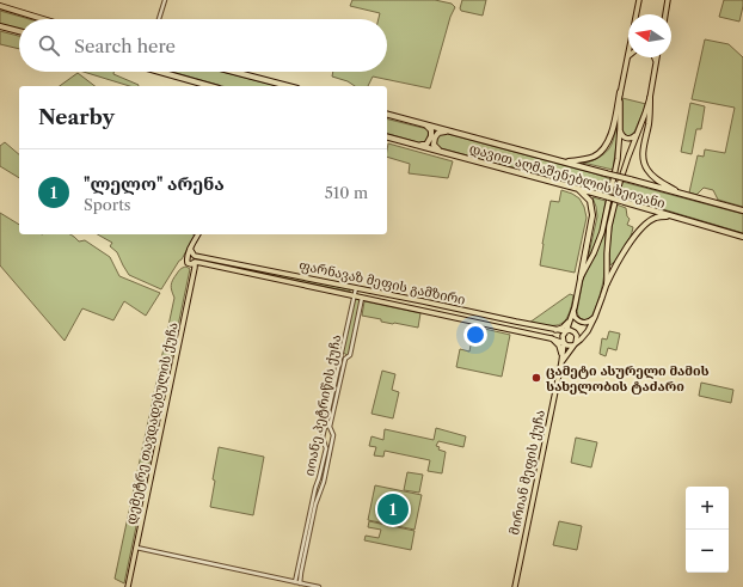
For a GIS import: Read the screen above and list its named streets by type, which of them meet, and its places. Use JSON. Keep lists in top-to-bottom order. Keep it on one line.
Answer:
{"streets":{"highway":["დავით აღმაშენებლის ხეივანი"],"main road":["ფარნავაზ მეფის გამზირი","დემეტრე თავდადებულის ქუჩა","მირიან მეფის ქუჩა"],"street":["იოანე პეტრიწის ქუჩა"]},"crossings":[["ფარნავაზ მეფის გამზირი","იოანე პეტრიწის ქუჩა"],["ფარნავაზ მეფის გამზირი","დემეტრე თავდადებულის ქუჩა"],["ფარნავაზ მეფის გამზირი","მირიან მეფის ქუჩა"]],"places":["ცამეტი ასურელი მამის სახელობის ტაძარი"],"north":"left","page":{"search":"Search here","heading":"Nearby","list":[{"mark":"1","name":"\"ლელო\" არენა","note":"Sports","value":"510 m"}],"map_buttons":["+","−"],"pins":"1"}}
